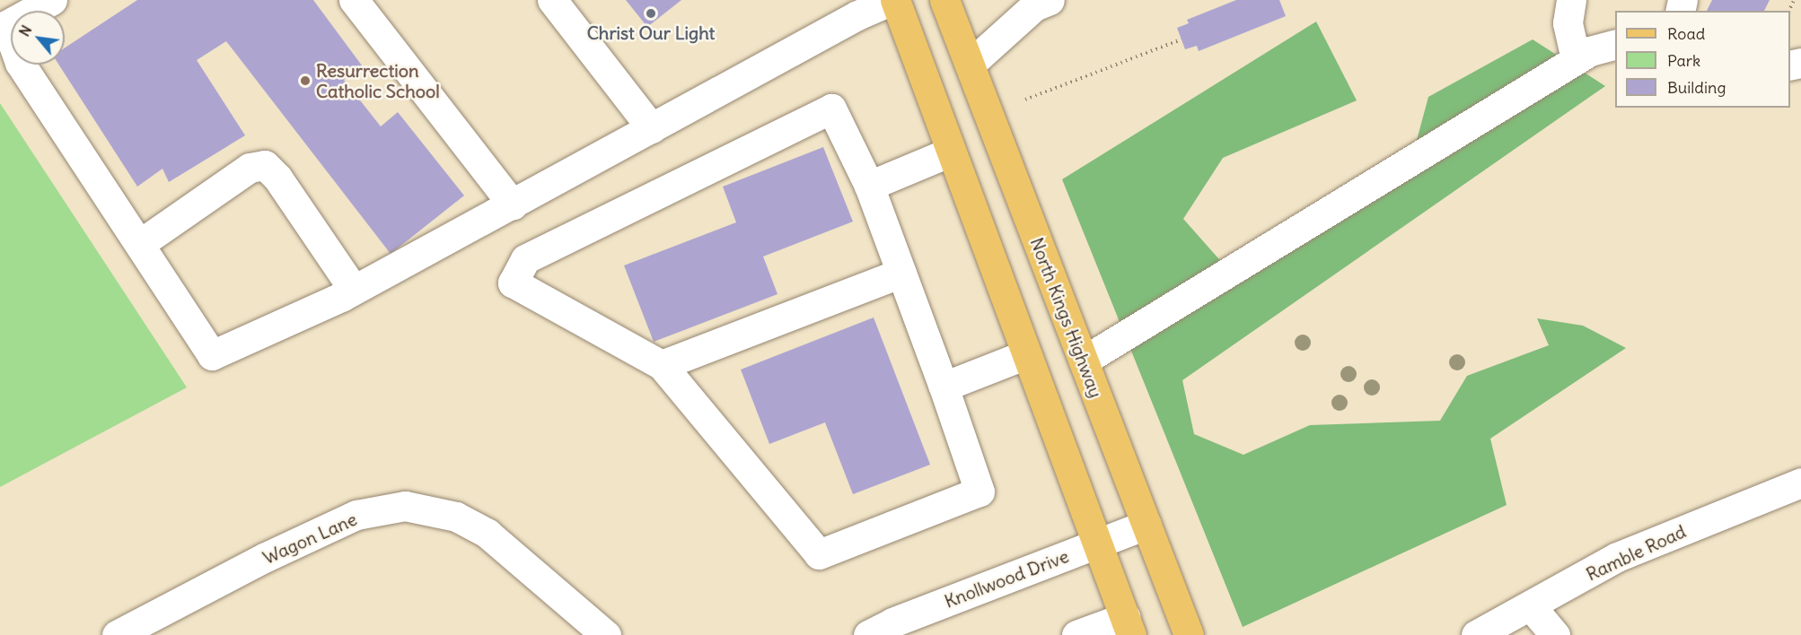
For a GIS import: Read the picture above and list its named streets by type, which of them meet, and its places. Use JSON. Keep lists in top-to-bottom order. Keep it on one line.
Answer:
{"streets":{"main road":["North Kings Highway"],"street":["Wagon Lane","Ramble Road","Knollwood Drive"]},"crossings":[["North Kings Highway","Knollwood Drive"]],"places":["Christ Our Light","Resurrection Catholic School"],"legend":["Road","Park","Building"],"north":"top left"}
